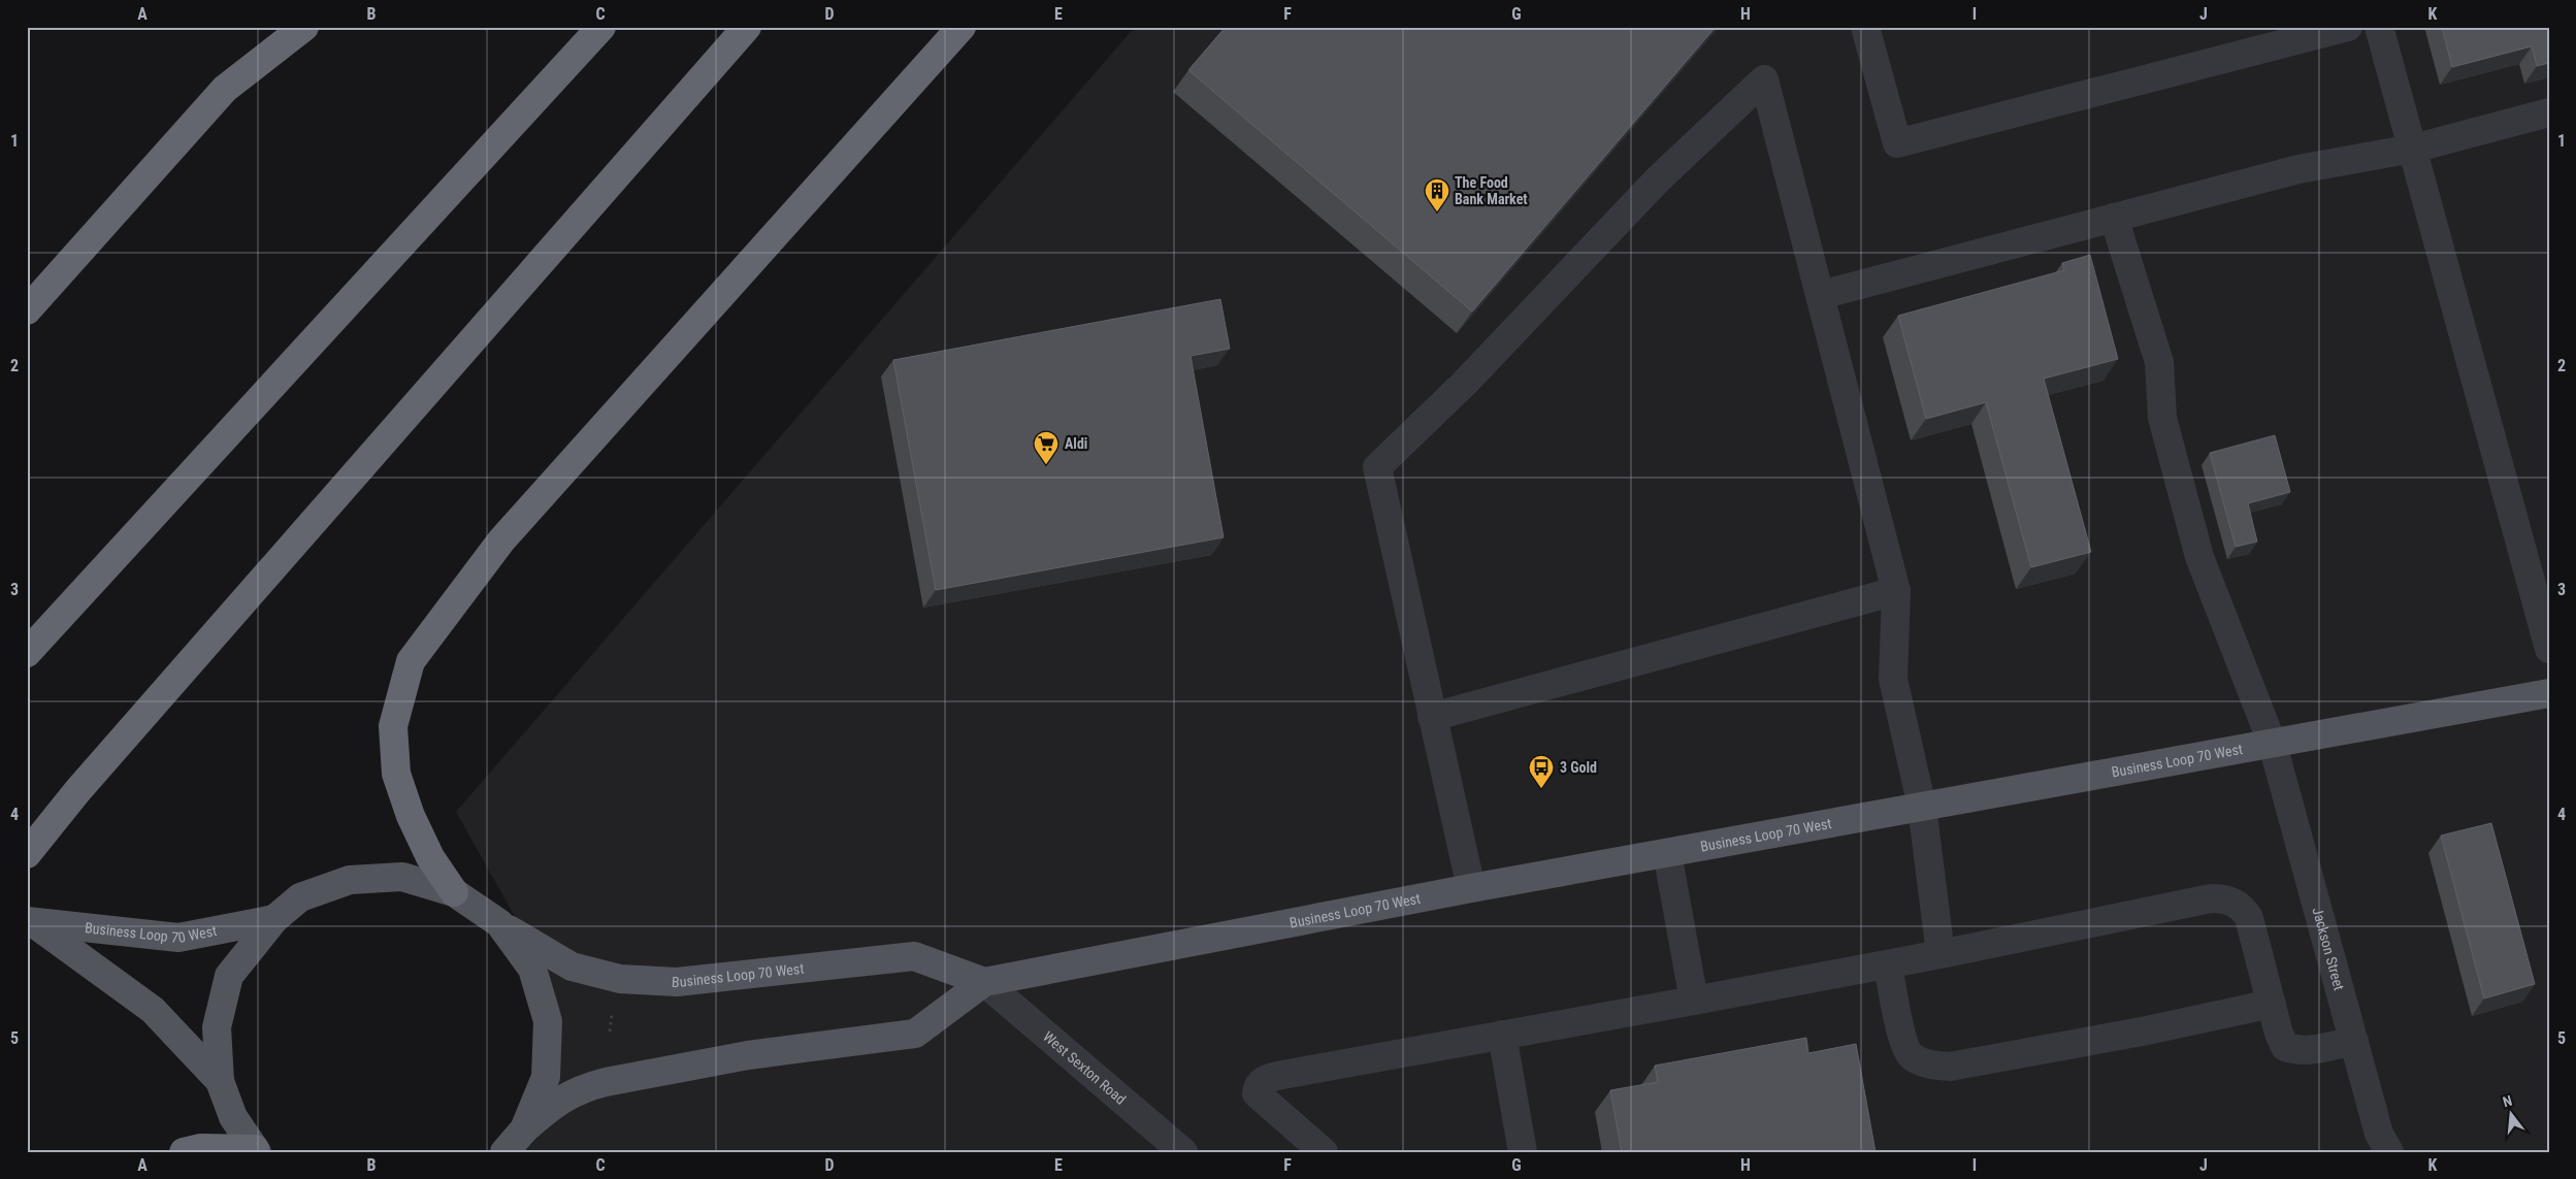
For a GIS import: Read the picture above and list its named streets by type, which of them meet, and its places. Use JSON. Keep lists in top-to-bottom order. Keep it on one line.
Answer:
{"streets":{"main road":["Business Loop 70 West"],"street":["Jackson Street","West Sexton Road"]},"crossings":[["Business Loop 70 West","Jackson Street"],["Business Loop 70 West","West Sexton Road"]],"places":{"building":["The Food Bank Market"],"supermarket":["Aldi"],"bus stop":["3 Gold"]},"north":"top","grid":{"columns":["A","B","C","D","E","F","G","H","I","J","K"],"rows":["1","2","3","4","5"]}}
